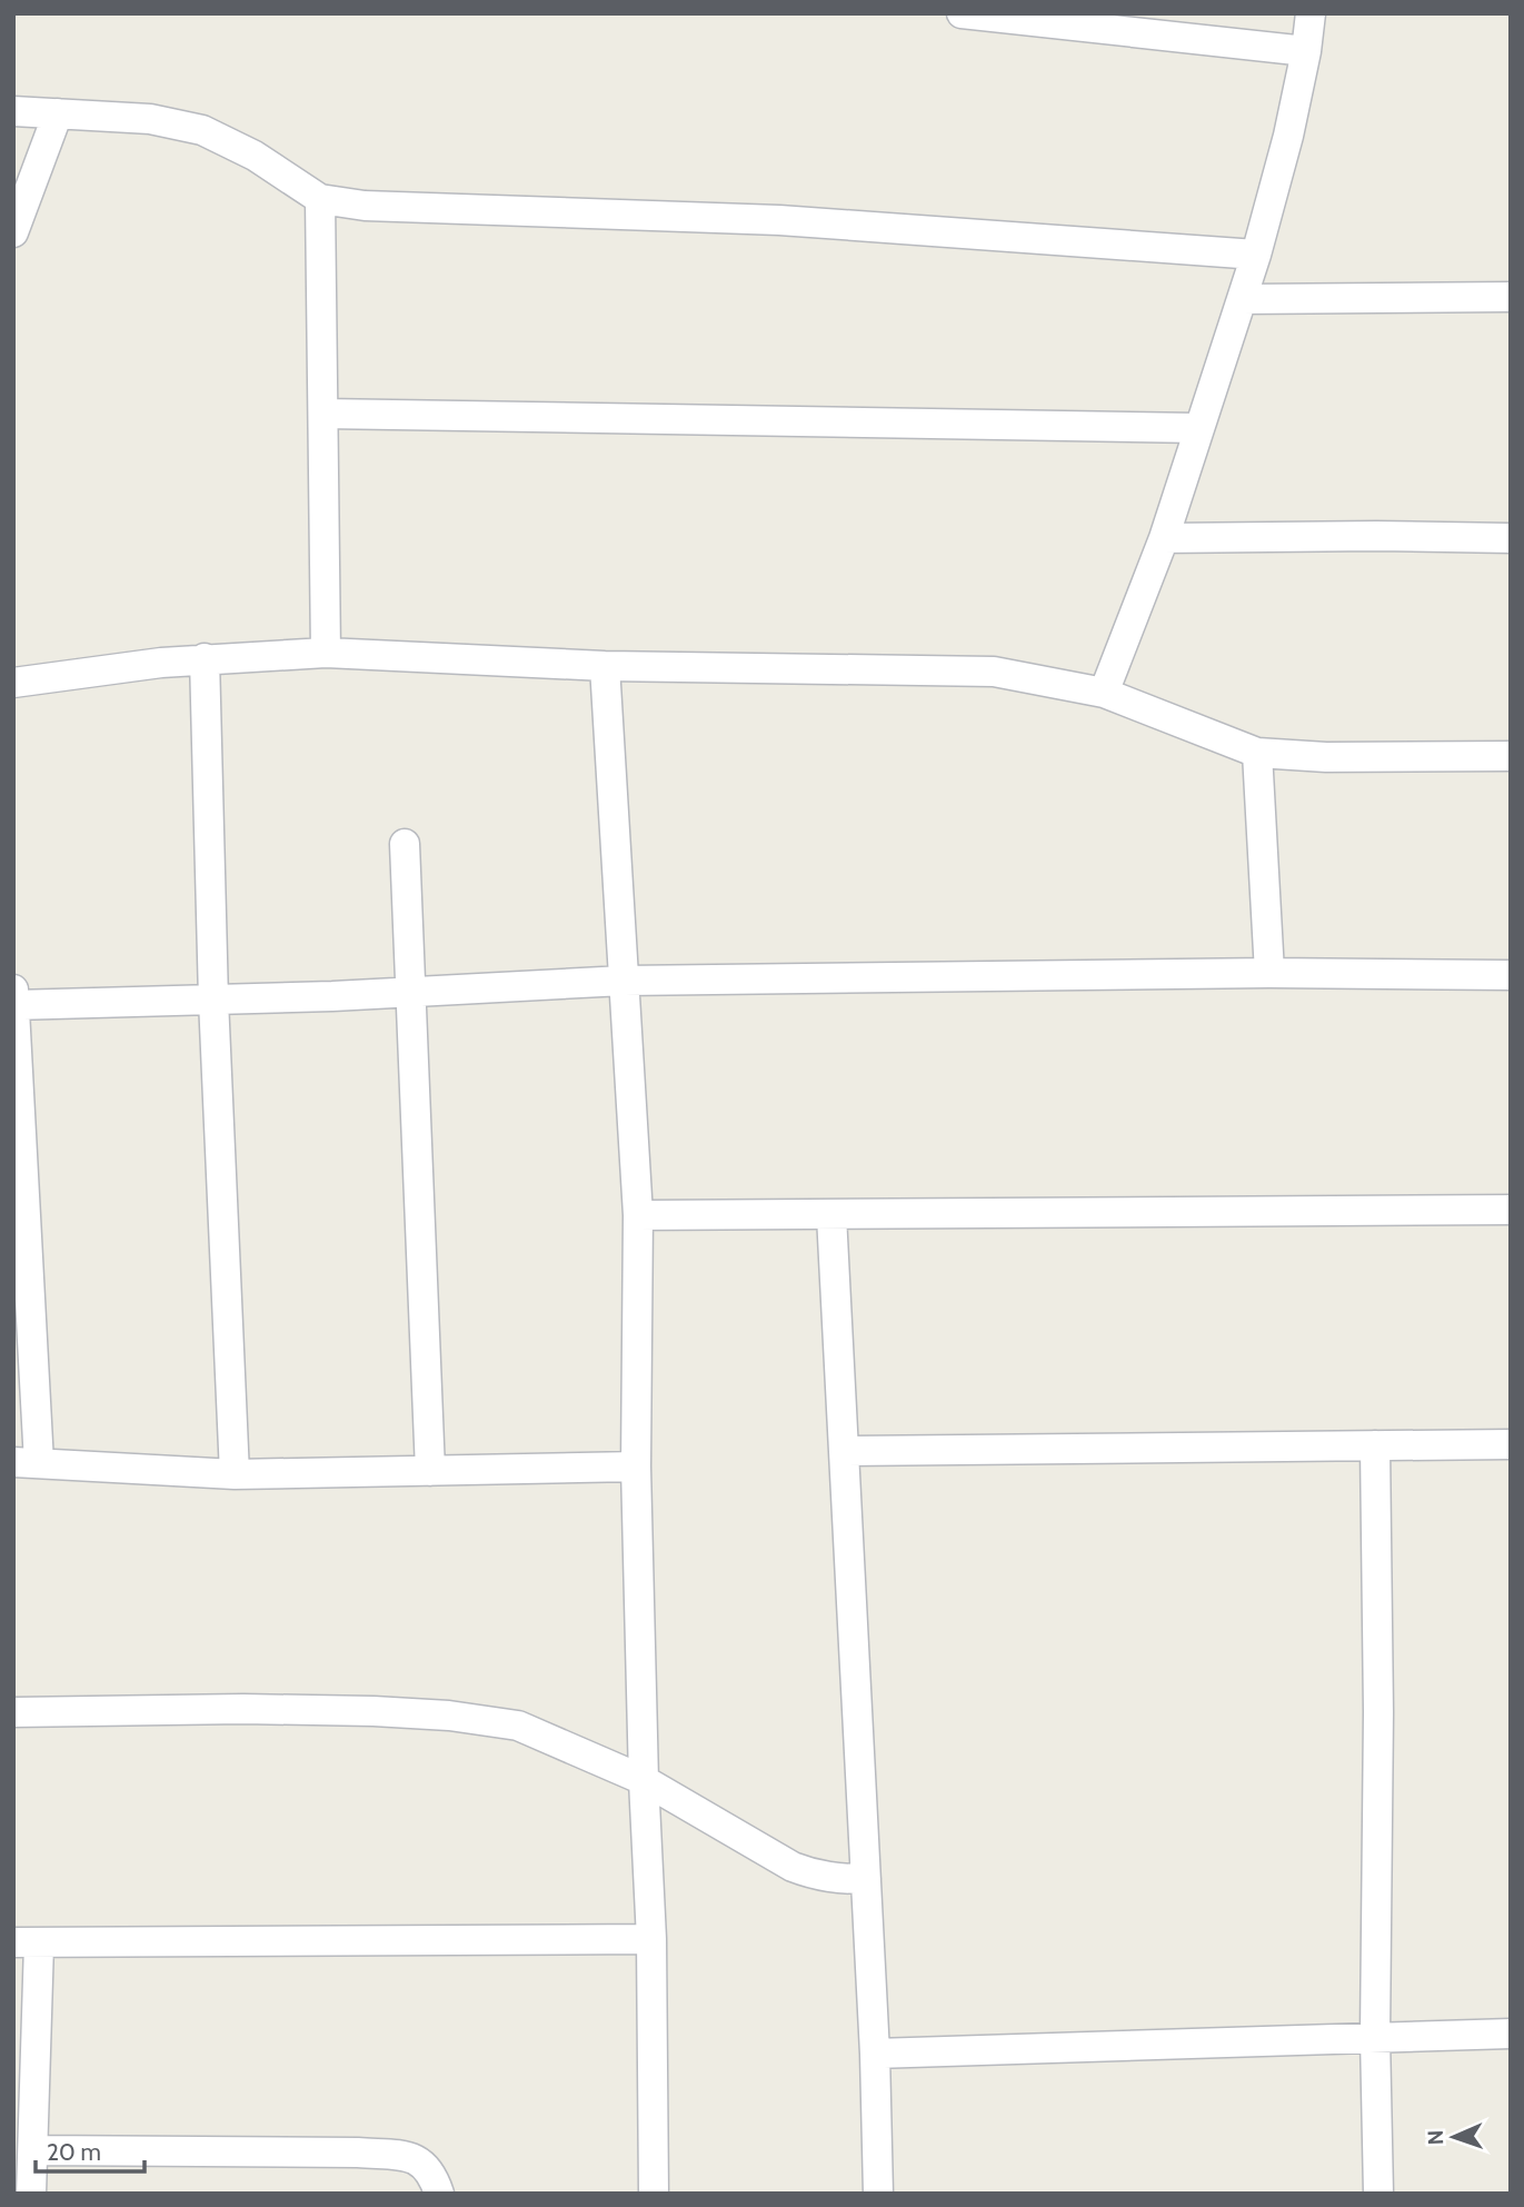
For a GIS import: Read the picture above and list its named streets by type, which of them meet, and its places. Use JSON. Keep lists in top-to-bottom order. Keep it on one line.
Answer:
{"scale_bar":"20 m","north":"left"}
